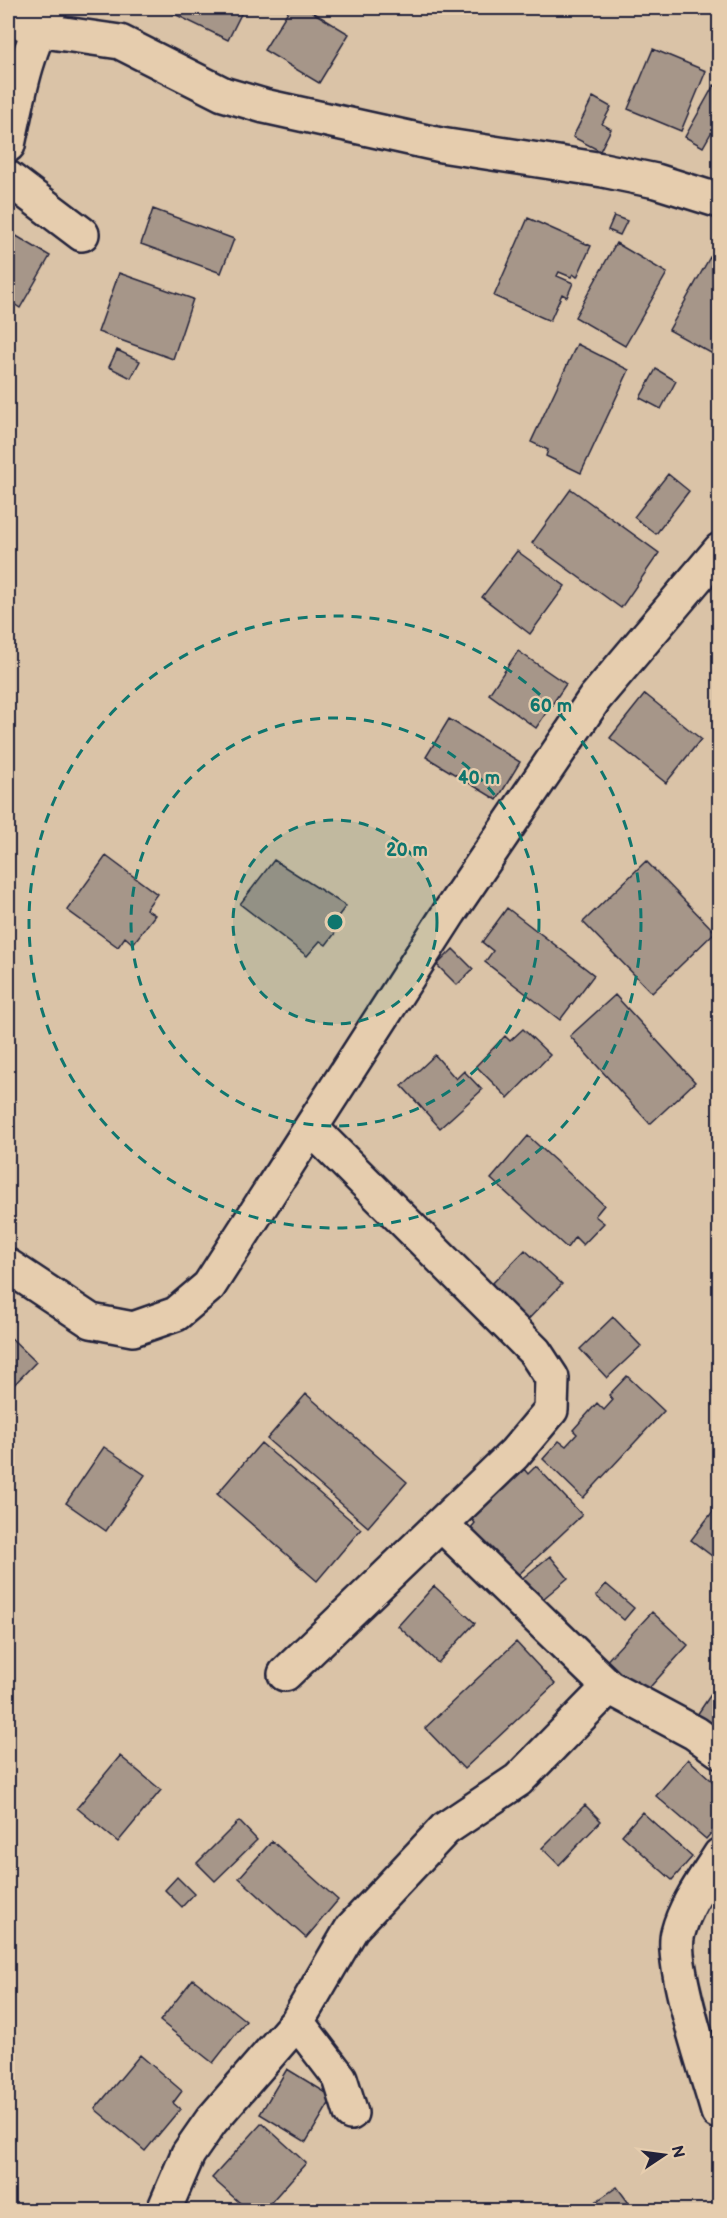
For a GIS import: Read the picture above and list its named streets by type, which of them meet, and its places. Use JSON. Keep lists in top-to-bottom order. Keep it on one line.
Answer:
{"north":"right","rings":["60 m","40 m","20 m"]}
